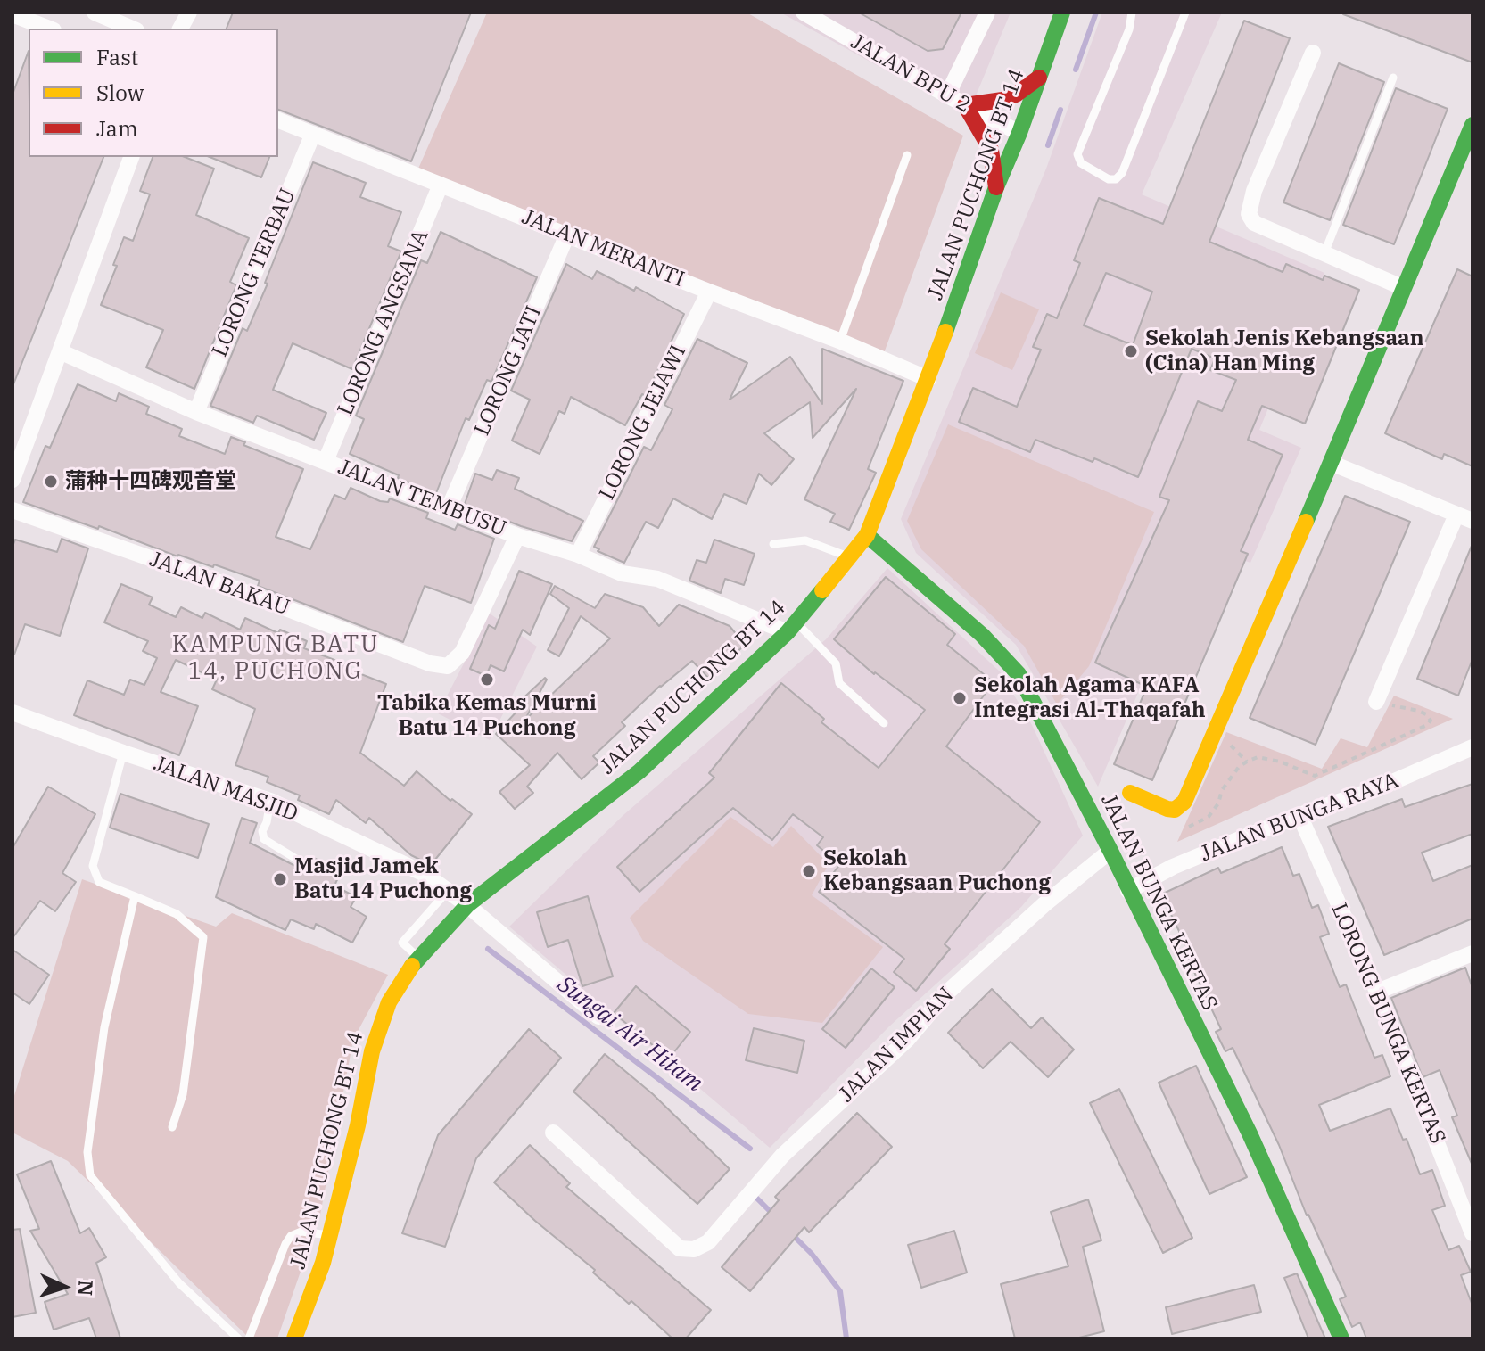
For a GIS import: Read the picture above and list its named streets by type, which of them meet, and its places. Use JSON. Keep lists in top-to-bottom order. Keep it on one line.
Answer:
{"streets":{"street":["JALAN BPU 2","JALAN PUCHONG BT 14","JALAN MERANTI","LORONG TERBAU","LORONG ANGSANA","LORONG JATI","LORONG JEJAWI","JALAN TEMBUSU","JALAN BAKAU","JALAN MASJID","JALAN BUNGA RAYA","JALAN BUNGA KERTAS","LORONG BUNGA KERTAS","JALAN IMPIAN"]},"crossings":[["JALAN BPU 2","JALAN PUCHONG BT 14"],["JALAN PUCHONG BT 14","JALAN MERANTI"],["JALAN PUCHONG BT 14","JALAN TEMBUSU"],["JALAN PUCHONG BT 14","JALAN MASJID"],["JALAN PUCHONG BT 14","JALAN BUNGA KERTAS"],["JALAN MERANTI","LORONG TERBAU"],["JALAN MERANTI","LORONG ANGSANA"],["JALAN MERANTI","LORONG JATI"],["JALAN MERANTI","LORONG JEJAWI"],["LORONG TERBAU","JALAN TEMBUSU"],["LORONG ANGSANA","JALAN TEMBUSU"],["LORONG JATI","JALAN TEMBUSU"],["LORONG JEJAWI","JALAN TEMBUSU"],["JALAN TEMBUSU","JALAN BAKAU"],["JALAN BUNGA RAYA","JALAN BUNGA KERTAS"],["JALAN BUNGA RAYA","LORONG BUNGA KERTAS"],["JALAN BUNGA KERTAS","JALAN IMPIAN"]],"districts":["KAMPUNG BATU 14, PUCHONG"],"water":["Sungai Air Hitam"],"places":["Sekolah Jenis Kebangsaan (Cina) Han Ming","蒲种十四碑观音堂","Tabika Kemas Murni Batu 14 Puchong","Sekolah Agama KAFA Integrasi Al-Thaqafah","Sekolah Kebangsaan Puchong","Masjid Jamek Batu 14 Puchong"],"legend":["Fast","Slow","Jam"],"north":"right"}
